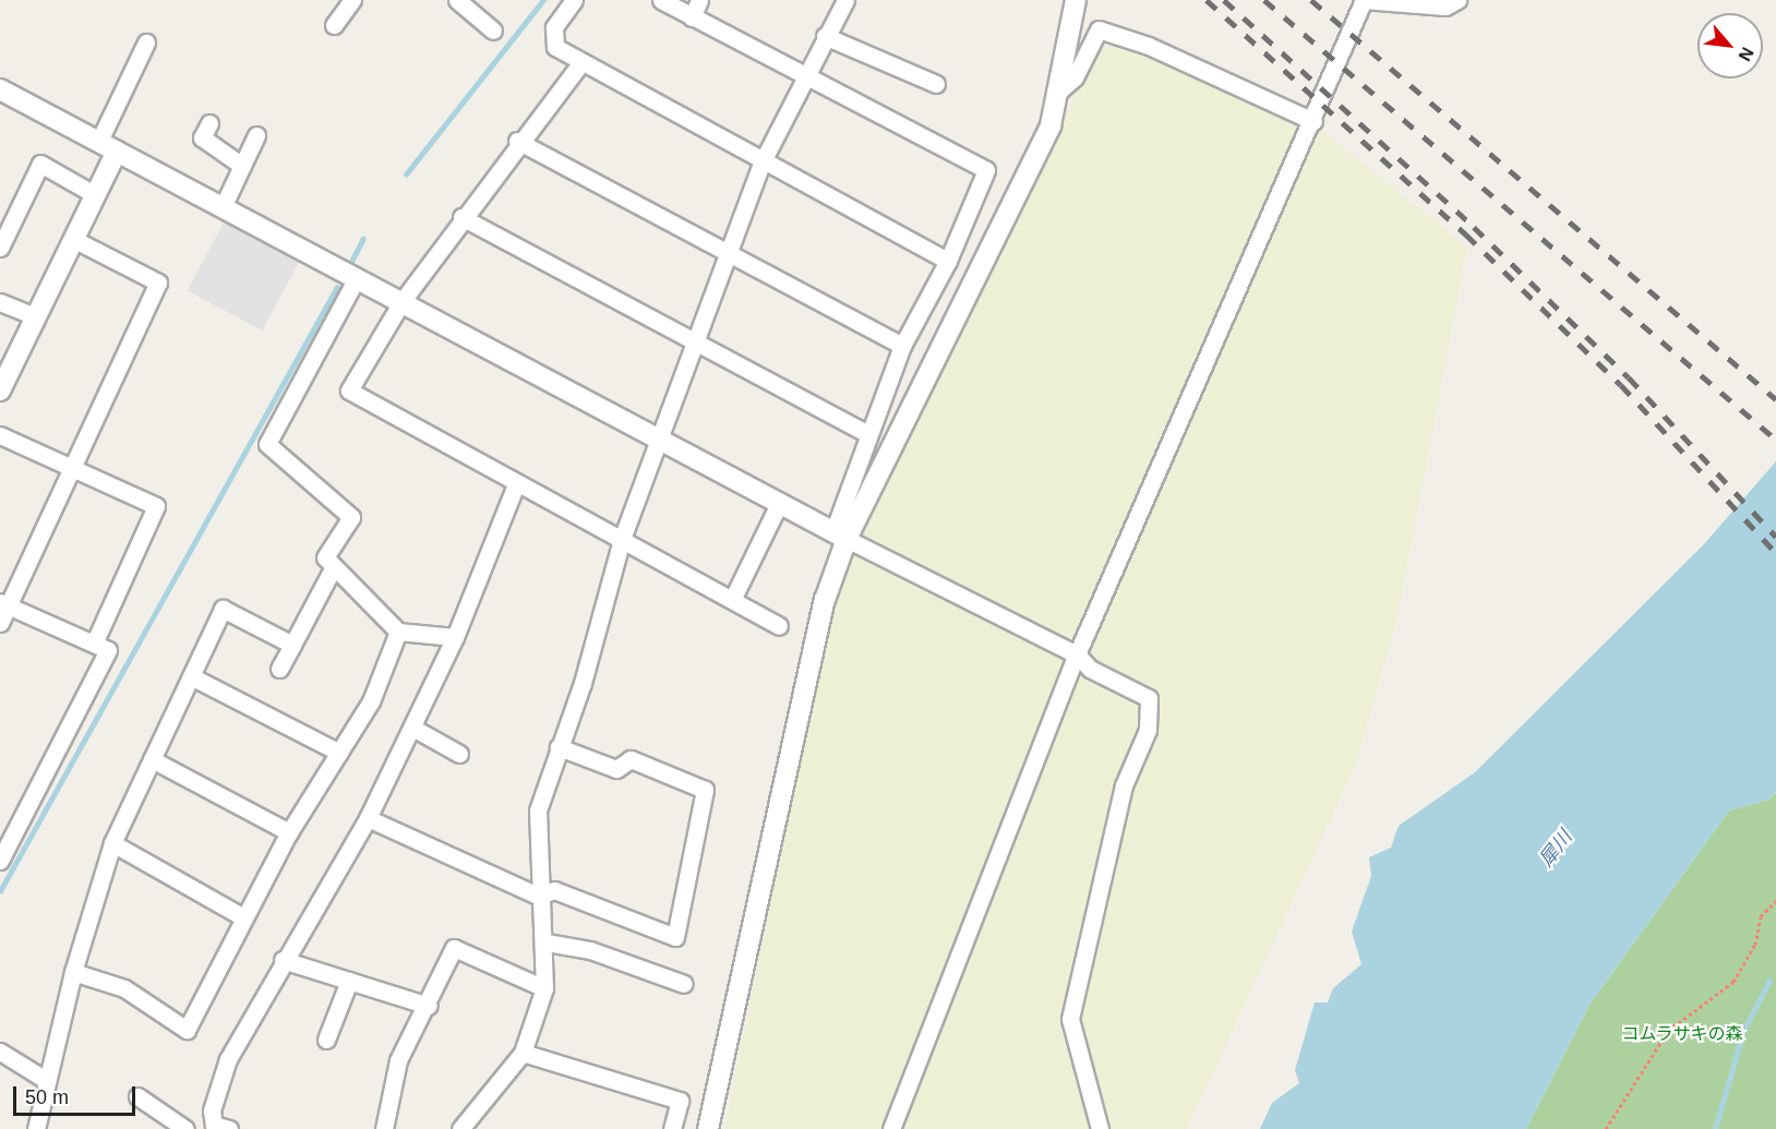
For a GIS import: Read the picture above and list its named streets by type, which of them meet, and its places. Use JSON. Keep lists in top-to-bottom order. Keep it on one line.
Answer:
{"water":["犀川"],"parks":["コムラサキの森"],"scale_bar":"50 m","north":"bottom right"}
